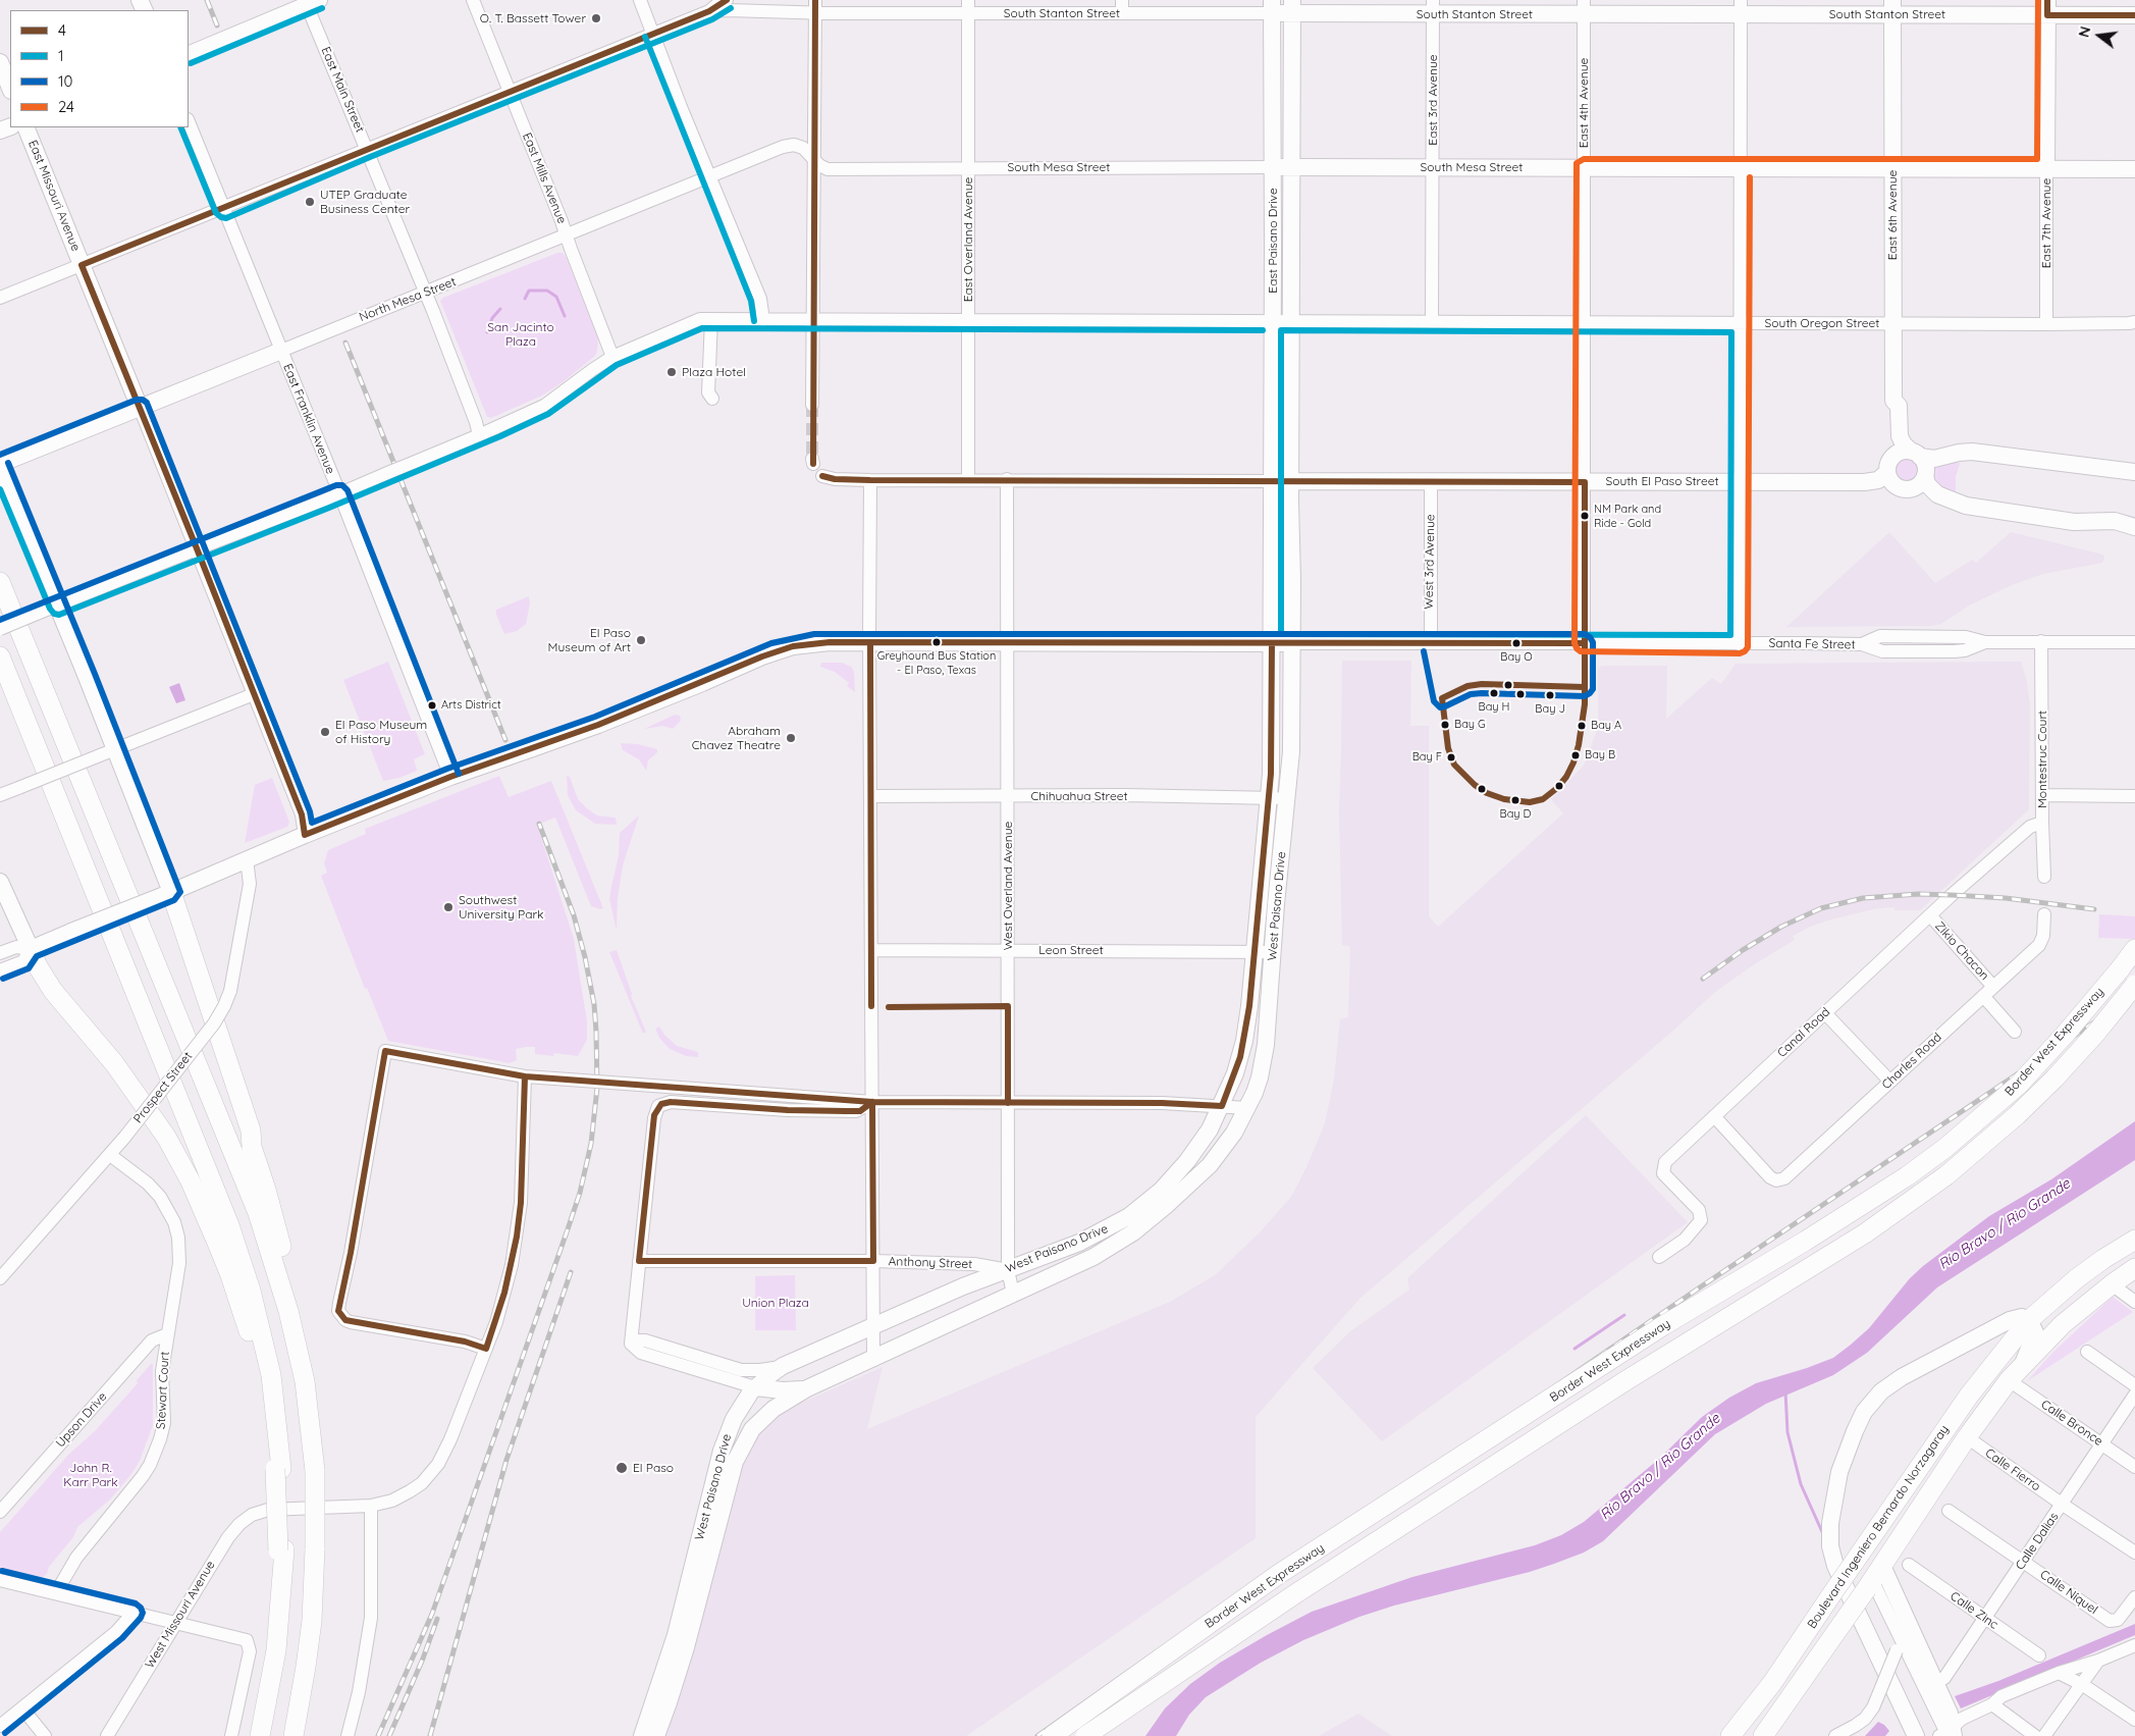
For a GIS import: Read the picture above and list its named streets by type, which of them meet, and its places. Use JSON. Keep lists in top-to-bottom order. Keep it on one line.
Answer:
{"streets":{"highway":["Border West Expressway","Boulevard Ingeniero Bernardo Norzagaray"],"main road":["South Stanton Street","South Mesa Street","East Missouri Avenue","East 6th Avenue","East 7th Avenue","East Paisano Drive","North Mesa Street","South El Paso Street","Santa Fe Street","West Paisano Drive"],"street":["East Main Street","East 3rd Avenue","East 4th Avenue","East Mills Avenue","East Overland Avenue","South Oregon Street","East Franklin Avenue","West 3rd Avenue","Montestruc Court","Chihuahua Street","West Overland Avenue","Leon Street","Zikio Chacon","Canal Road","Charles Road","Prospect Street","Anthony Street","Stewart Court","Upson Drive","Calle Bronce","Calle Fierro","Calle Dalias","Calle Níquel","Calle Zinc","West Missouri Avenue"]},"crossings":[["South Stanton Street","East 3rd Avenue"],["South Stanton Street","East 4th Avenue"],["South Stanton Street","East 6th Avenue"],["South Stanton Street","East 7th Avenue"],["South Stanton Street","East Overland Avenue"],["South Stanton Street","East Paisano Drive"],["East Main Street","North Mesa Street"],["East Main Street","South Oregon Street"],["East 3rd Avenue","South Mesa Street"],["East 3rd Avenue","South Oregon Street"],["East 4th Avenue","South Mesa Street"],["East 4th Avenue","South Oregon Street"],["East 4th Avenue","South El Paso Street"],["East 4th Avenue","Santa Fe Street"],["South Mesa Street","East 6th Avenue"],["South Mesa Street","East 7th Avenue"],["South Mesa Street","East Overland Avenue"],["South Mesa Street","East Paisano Drive"],["South Mesa Street","North Mesa Street"],["East Mills Avenue","North Mesa Street"],["East Mills Avenue","South Oregon Street"],["East Missouri Avenue","North Mesa Street"],["East Missouri Avenue","South Oregon Street"],["East 6th Avenue","South Oregon Street"],["East 6th Avenue","South El Paso Street"],["East 7th Avenue","South Oregon Street"],["East Overland Avenue","South Oregon Street"],["East Overland Avenue","South El Paso Street"],["East Paisano Drive","South Oregon Street"],["East Paisano Drive","South El Paso Street"],["East Paisano Drive","West Paisano Drive"],["North Mesa Street","East Franklin Avenue"],["South Oregon Street","East Franklin Avenue"],["East Franklin Avenue","Santa Fe Street"],["South El Paso Street","West 3rd Avenue"],["South El Paso Street","West Overland Avenue"],["South El Paso Street","West Paisano Drive"],["West 3rd Avenue","Santa Fe Street"],["Santa Fe Street","Montestruc Court"],["Santa Fe Street","West Overland Avenue"],["Santa Fe Street","West Paisano Drive"],["Santa Fe Street","Prospect Street"],["Montestruc Court","Canal Road"],["Chihuahua Street","West Overland Avenue"],["Chihuahua Street","West Paisano Drive"],["West Overland Avenue","West Paisano Drive"],["West Overland Avenue","Leon Street"],["West Overland Avenue","Anthony Street"],["West Paisano Drive","Leon Street"],["West Paisano Drive","Anthony Street"],["Zikio Chacon","Canal Road"],["Zikio Chacon","Charles Road"],["Canal Road","Charles Road"],["Prospect Street","Stewart Court"],["Stewart Court","Upson Drive"],["Calle Bronce","Boulevard Ingeniero Bernardo Norzagaray"],["Calle Bronce","Calle Dalias"],["Calle Fierro","Boulevard Ingeniero Bernardo Norzagaray"],["Calle Fierro","Calle Dalias"],["Calle Dalias","Calle Níquel"],["Calle Dalias","Calle Zinc"]],"water":["Río Bravo / Rio Grande"],"parks":["San Jacinto Plaza","Union Plaza","John R. Karr Park"],"places":["O. T. Bassett Tower","UTEP Graduate Business Center","Plaza Hotel","NM Park and Ride - Gold","El Paso Museum of Art","Greyhound Bus Station - El Paso, Texas","Bay O","Bay H","Bay J","Arts District","Bay G","Bay A","El Paso Museum of History","Abraham Chavez Theatre","Bay B","Bay F","Bay D","Southwest University Park","El Paso"],"lines":["transit line 4","transit line 24","transit line 1","transit line 10"],"legend":["4","1","10","24"],"north":"left"}
